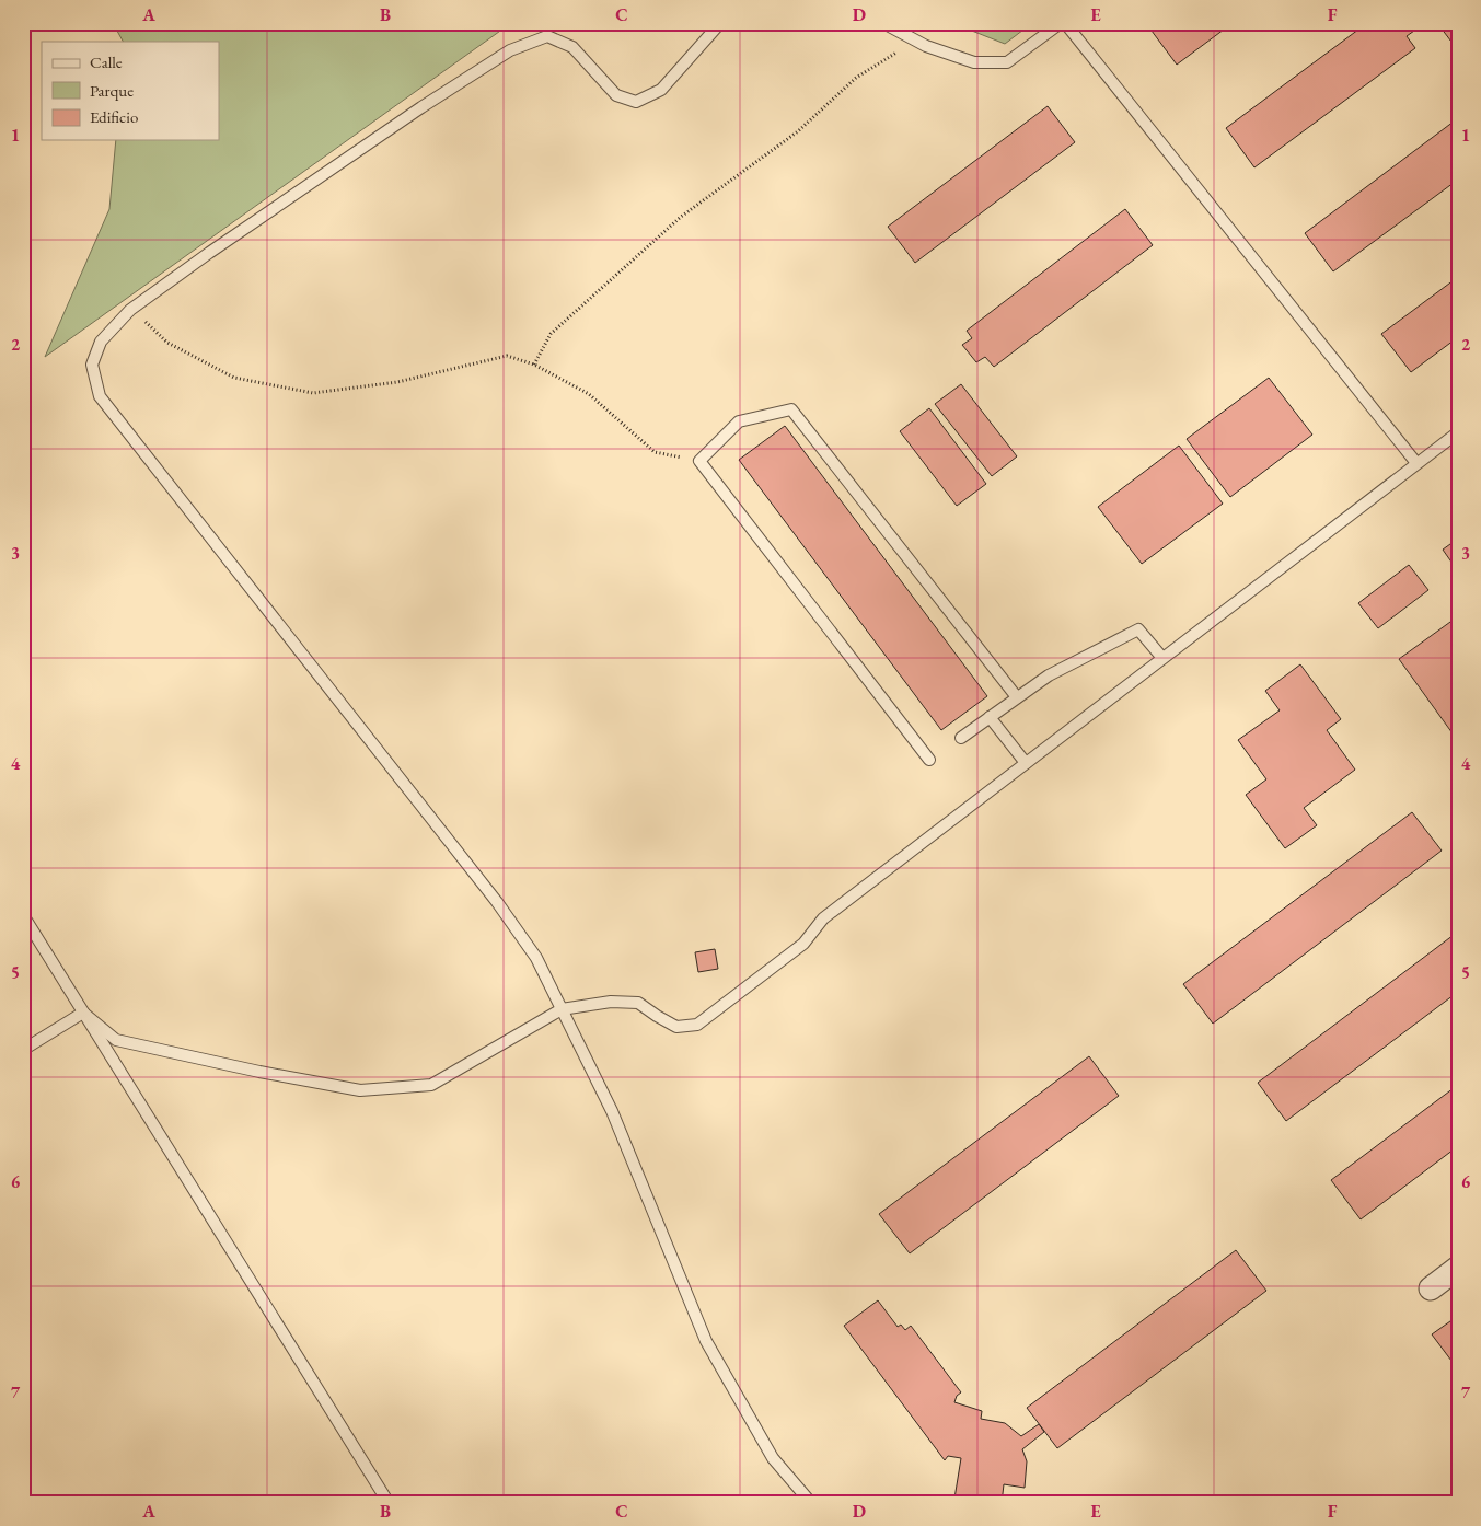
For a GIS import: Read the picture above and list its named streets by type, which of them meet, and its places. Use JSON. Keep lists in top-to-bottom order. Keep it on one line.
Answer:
{"legend":["Calle","Parque","Edificio"],"grid":{"columns":["A","B","C","D","E","F"],"rows":["1","2","3","4","5","6","7"]}}
